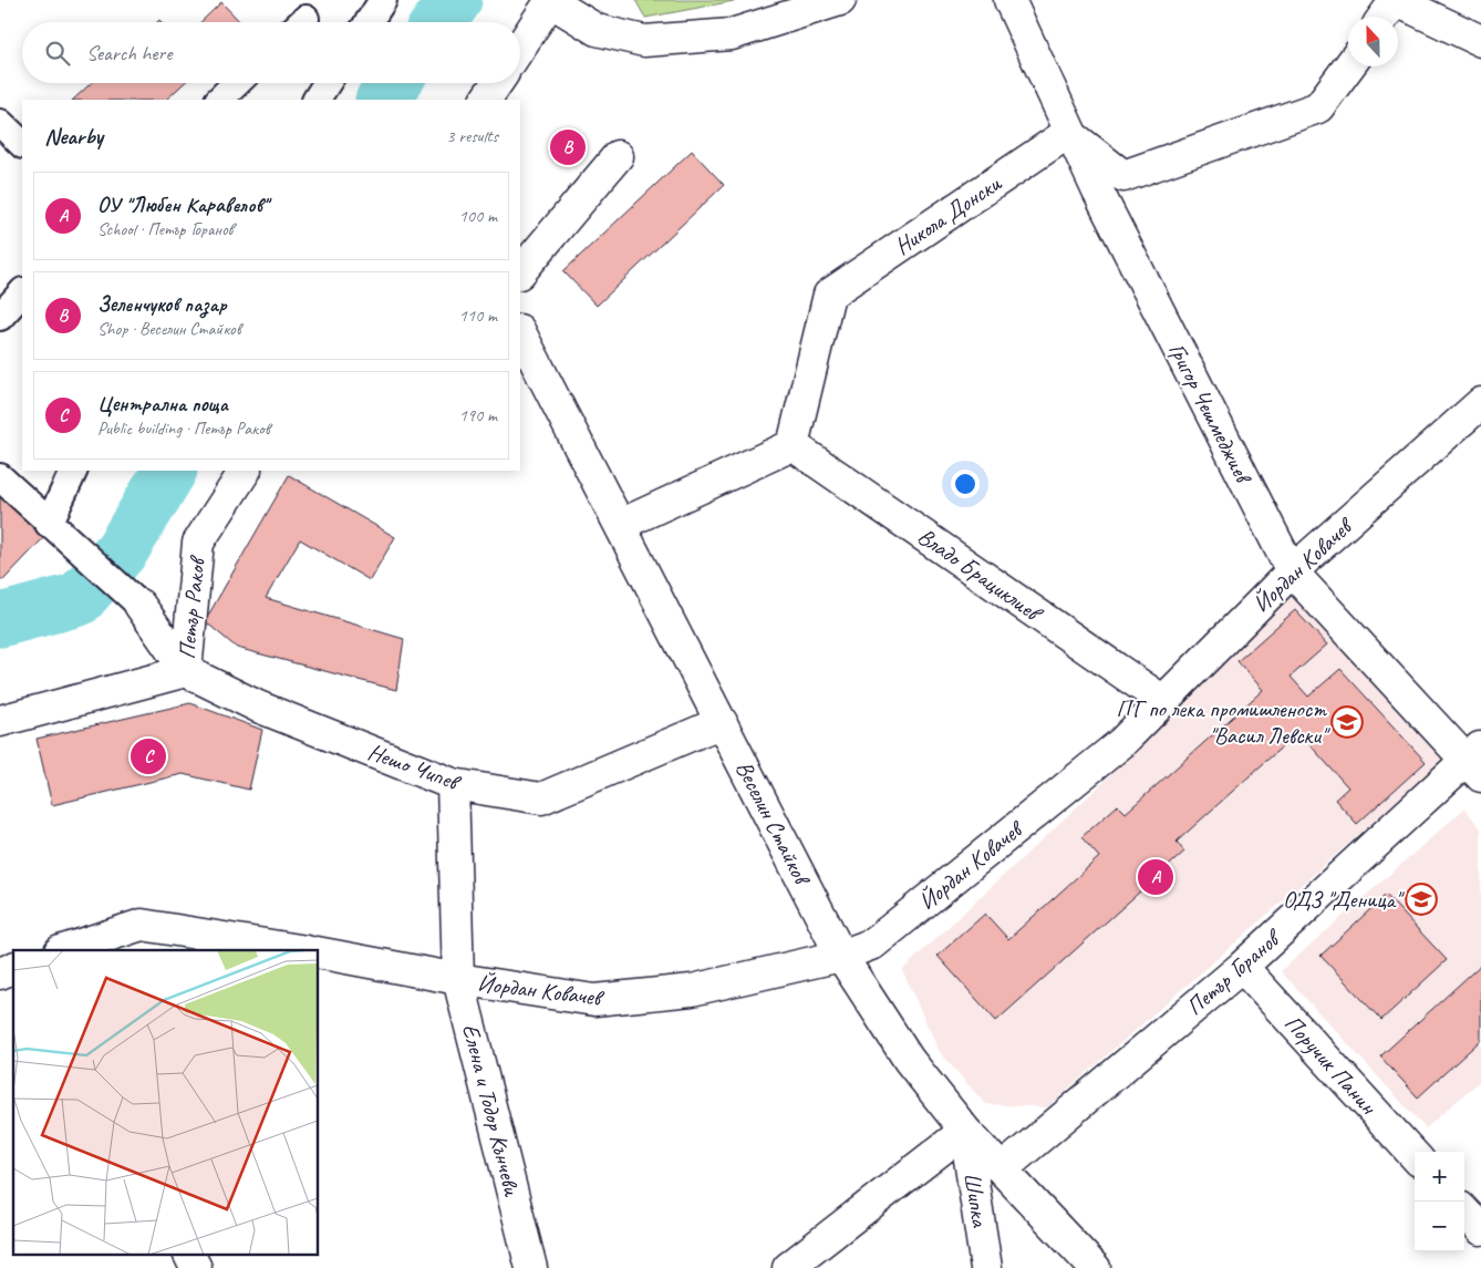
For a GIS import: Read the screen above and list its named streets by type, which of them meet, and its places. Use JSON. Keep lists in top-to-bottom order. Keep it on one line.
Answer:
{"streets":{"street":["Никола Донски","Григор Чешмеджиев","Йордан Ковачев","Владо Брациклиев","Петър Раков","Нешо Чипев","Веселин Стайков","Петър Горанов","Поручик Панин","Елена и Тодор Кънчеви","Шипка"]},"crossings":[["Никола Донски","Григор Чешмеджиев"],["Никола Донски","Владо Брациклиев"],["Григор Чешмеджиев","Йордан Ковачев"],["Григор Чешмеджиев","Петър Горанов"],["Йордан Ковачев","Владо Брациклиев"],["Йордан Ковачев","Веселин Стайков"],["Йордан Ковачев","Елена и Тодор Кънчеви"],["Петър Раков","Нешо Чипев"],["Нешо Чипев","Веселин Стайков"],["Нешо Чипев","Елена и Тодор Кънчеви"],["Веселин Стайков","Петър Горанов"],["Веселин Стайков","Шипка"],["Петър Горанов","Поручик Панин"]],"places":{"school or university":["ПГ по лека промишленост \"Васил Левски\"","ОДЗ \"Деница\""]},"north":"top","page":{"search":"Search here","heading":["Nearby","3 results"],"pins":["B","C","A"],"list":[{"mark":"A","name":"ОУ \"Любен Каравелов\"","note":"School · Петър Горанов","value":"100 m"},{"mark":"B","name":"Зеленчуков пазар","note":"Shop · Веселин Стайков","value":"110 m"},{"mark":"C","name":"Централна поща","note":"Public building · Петър Раков","value":"190 m"}],"map_buttons":["+","−"]}}
